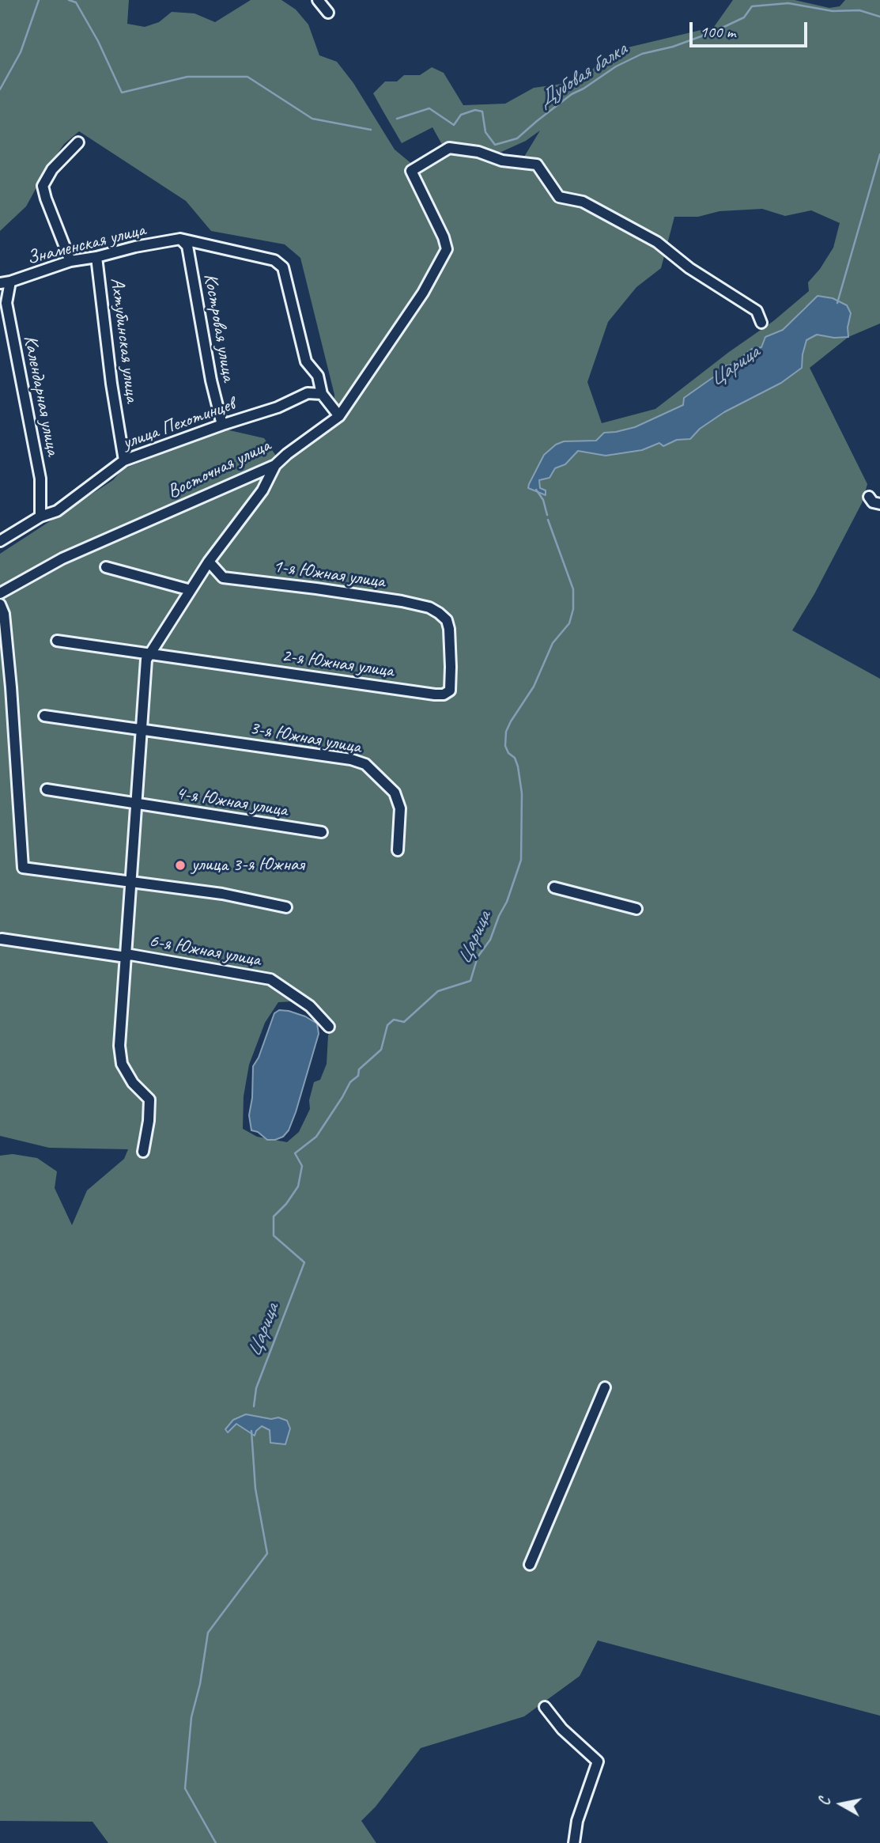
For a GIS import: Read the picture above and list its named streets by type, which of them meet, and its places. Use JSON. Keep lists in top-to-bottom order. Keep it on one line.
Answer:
{"streets":{"street":["Знаменская улица","Костровая улица","Ахтубинская улица","Календарная улица","улица Пехотинцев","Восточная улица","1-я Южная улица","2-я Южная улица","3-я Южная улица","4-я Южная улица","6-я Южная улица"]},"crossings":[["Знаменская улица","Костровая улица"],["Знаменская улица","Ахтубинская улица"],["Знаменская улица","Календарная улица"],["Костровая улица","улица Пехотинцев"],["Ахтубинская улица","улица Пехотинцев"],["Календарная улица","улица Пехотинцев"],["1-я Южная улица","2-я Южная улица"]],"water":["Дубовая балка","Царица"],"places":["улица 3-я Южная"],"scale_bar":"100 m","north":"left"}
